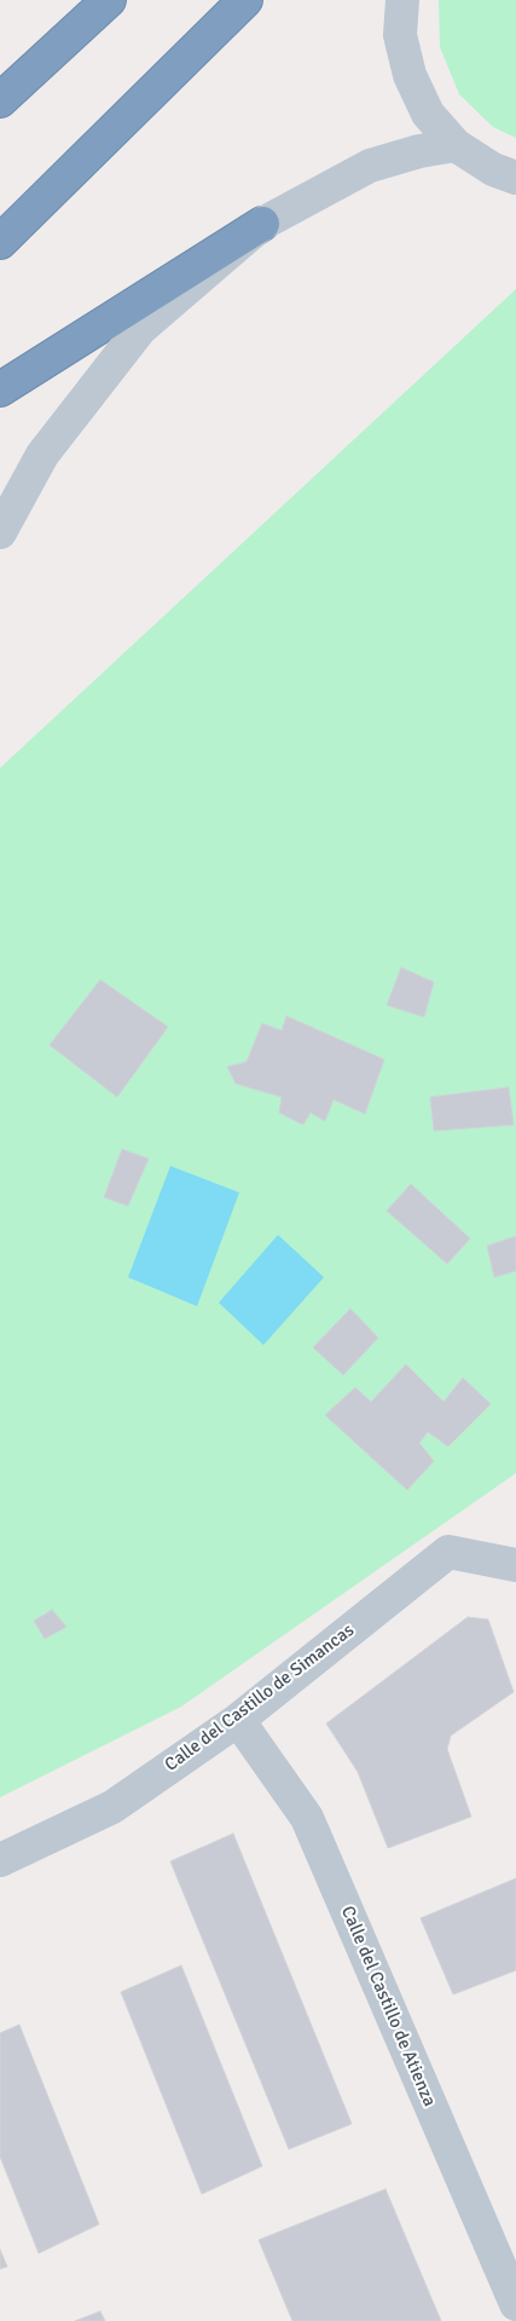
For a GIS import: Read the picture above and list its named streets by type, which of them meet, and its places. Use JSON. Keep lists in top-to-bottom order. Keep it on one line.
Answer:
{"streets":{"street":["Calle del Castillo de Simancas","Calle del Castillo de Atienza"]},"crossings":[["Calle del Castillo de Simancas","Calle del Castillo de Atienza"]]}
